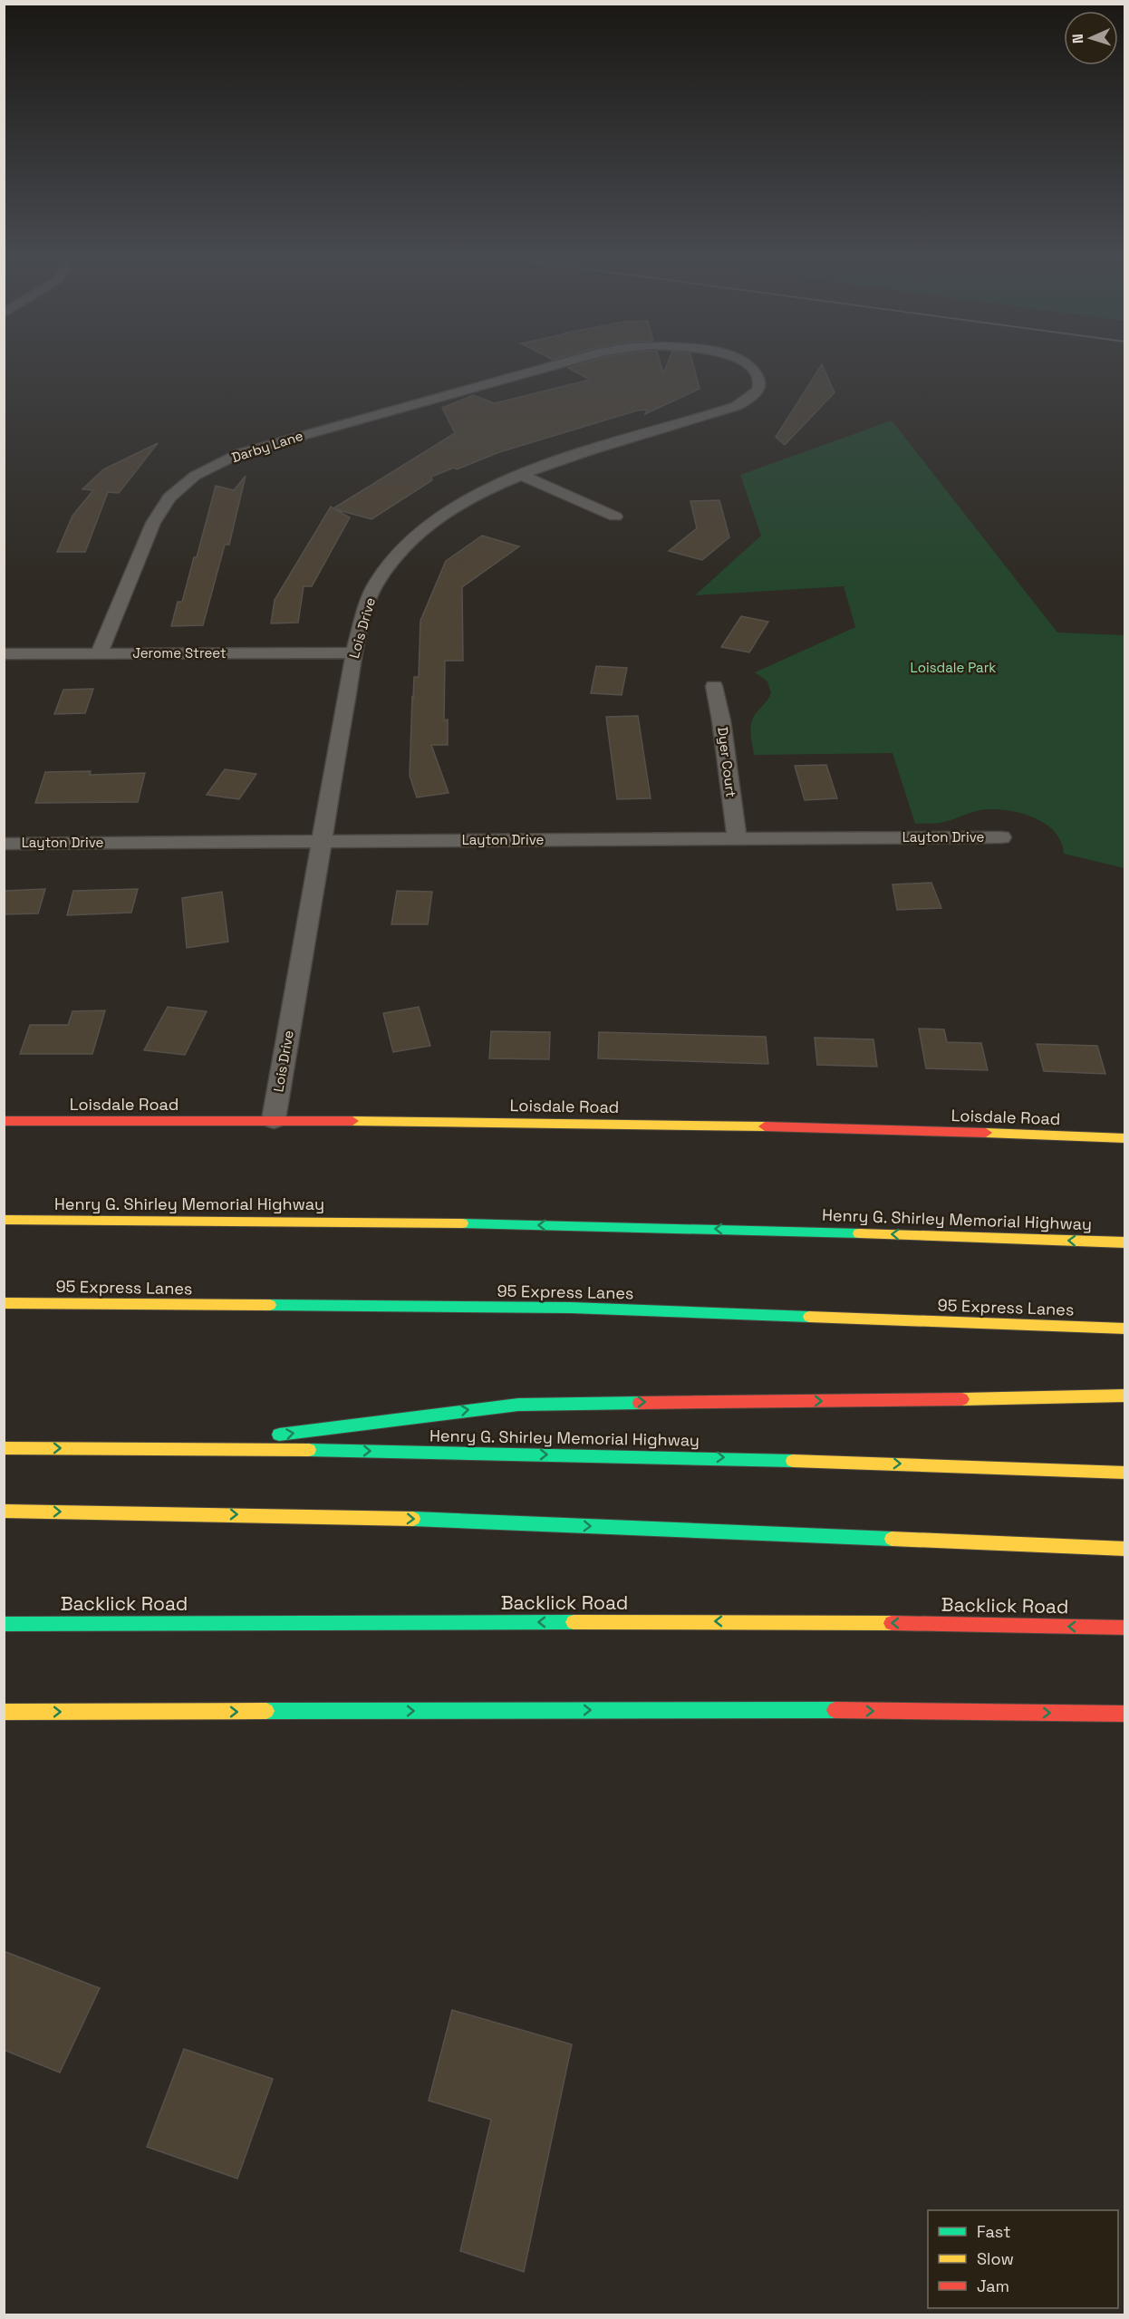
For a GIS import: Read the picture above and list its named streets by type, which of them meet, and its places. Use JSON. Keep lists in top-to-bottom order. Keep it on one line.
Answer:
{"streets":{"main road":["Loisdale Road","Henry G. Shirley Memorial Highway","95 Express Lanes","Backlick Road"],"street":["Darby Lane","Lois Drive","Jerome Street","Dyer Court","Layton Drive"]},"crossings":[["Darby Lane","Jerome Street"],["Lois Drive","Jerome Street"],["Lois Drive","Layton Drive"],["Lois Drive","Loisdale Road"],["Dyer Court","Layton Drive"]],"parks":["Loisdale Park"],"legend":["Fast","Slow","Jam"],"north":"left"}
